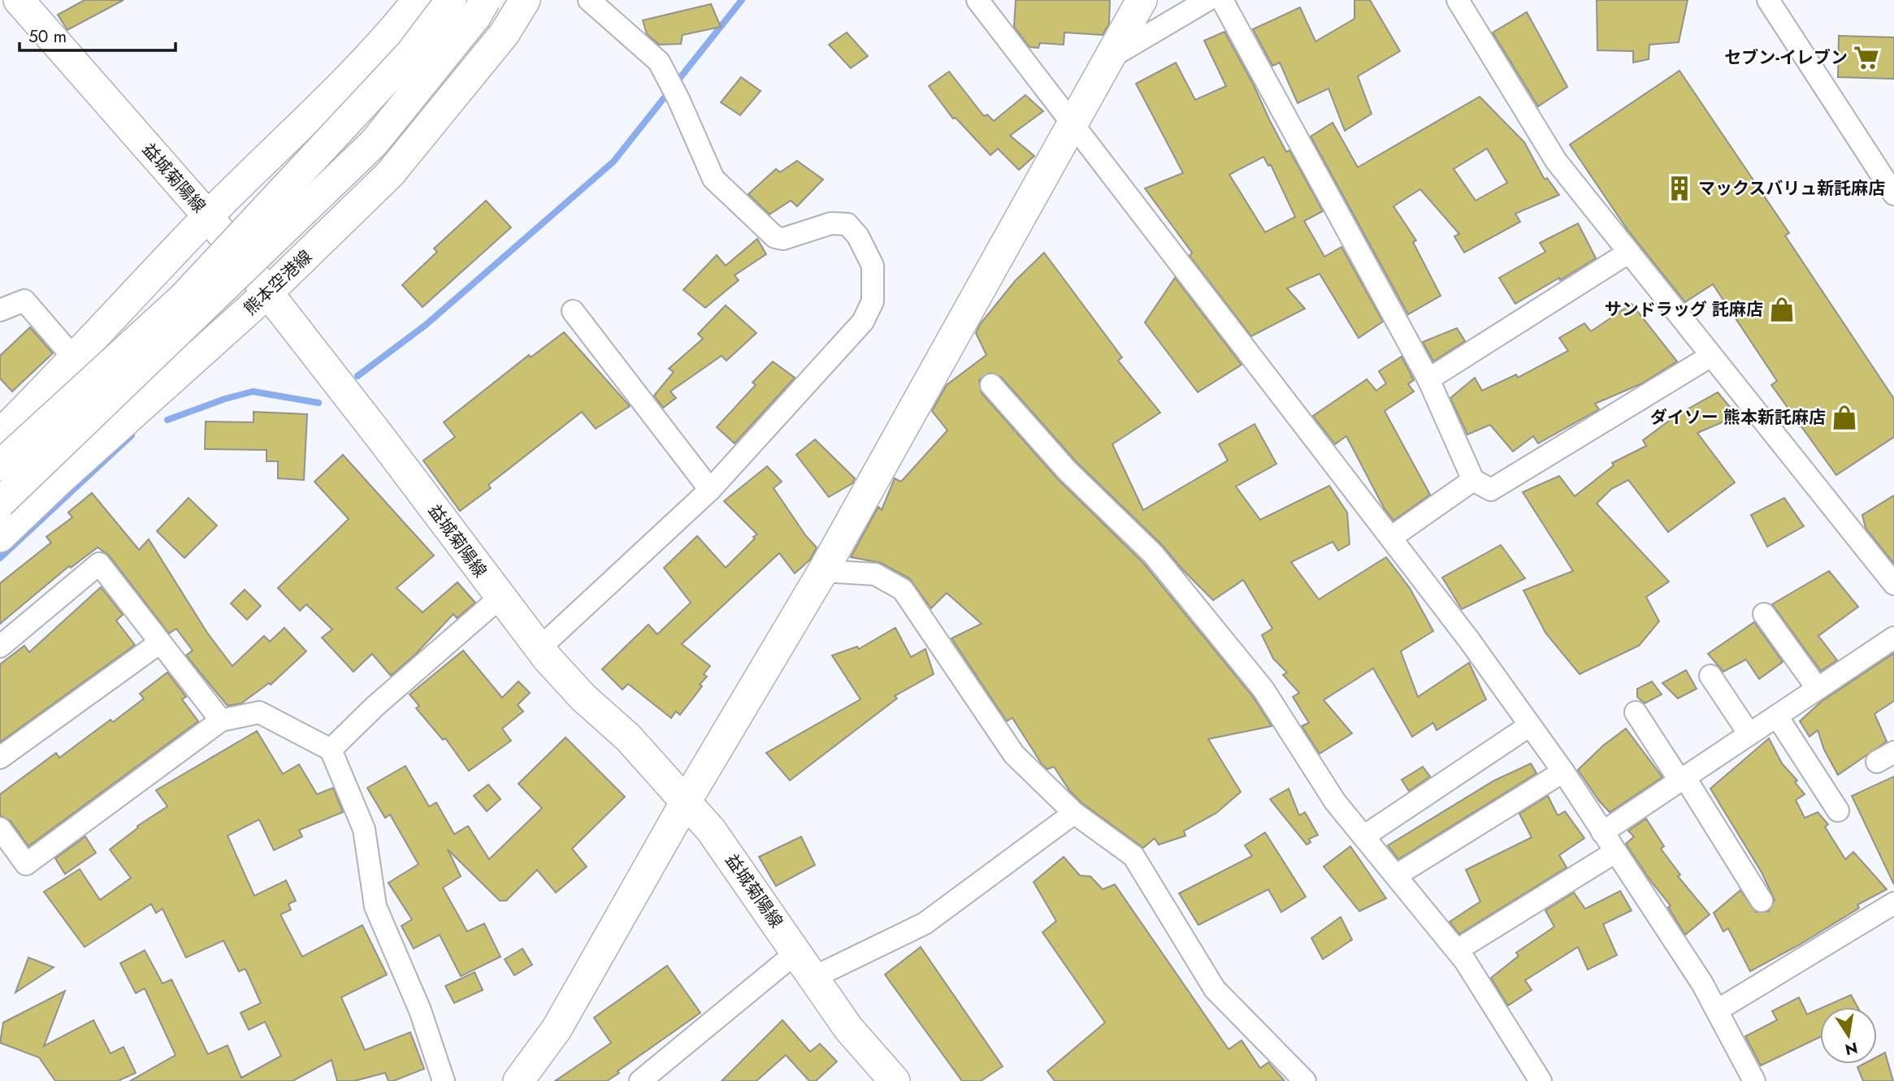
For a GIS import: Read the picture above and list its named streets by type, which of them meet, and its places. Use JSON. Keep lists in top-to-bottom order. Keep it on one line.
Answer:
{"streets":{"main road":["益城菊陽線","熊本空港線"]},"crossings":[["益城菊陽線","熊本空港線"]],"places":{"supermarket":["セブン-イレブン"],"building":["マックスバリュ新託麻店"],"shop":["サンドラッグ 託麻店","ダイソー 熊本新託麻店"]},"scale_bar":"50 m","north":"bottom"}
